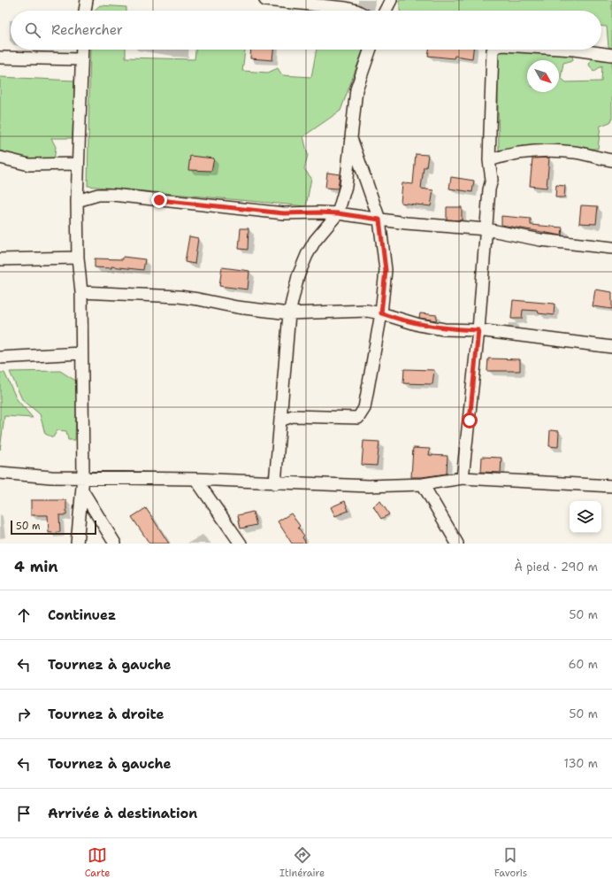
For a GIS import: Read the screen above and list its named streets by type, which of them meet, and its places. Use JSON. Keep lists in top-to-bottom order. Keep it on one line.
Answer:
{"scale_bar":"50 m","north":"bottom right","page":{"search":"Rechercher","scale":"50 m","heading":["4 min","À pied · 290 m"],"list":[["Continuez","50 m"],["Tournez à gauche","60 m"],["Tournez à droite","50 m"],["Tournez à gauche","130 m"],"Arrivée à destination"],"nav":["Carte","Itinéraire","Favoris"]}}
